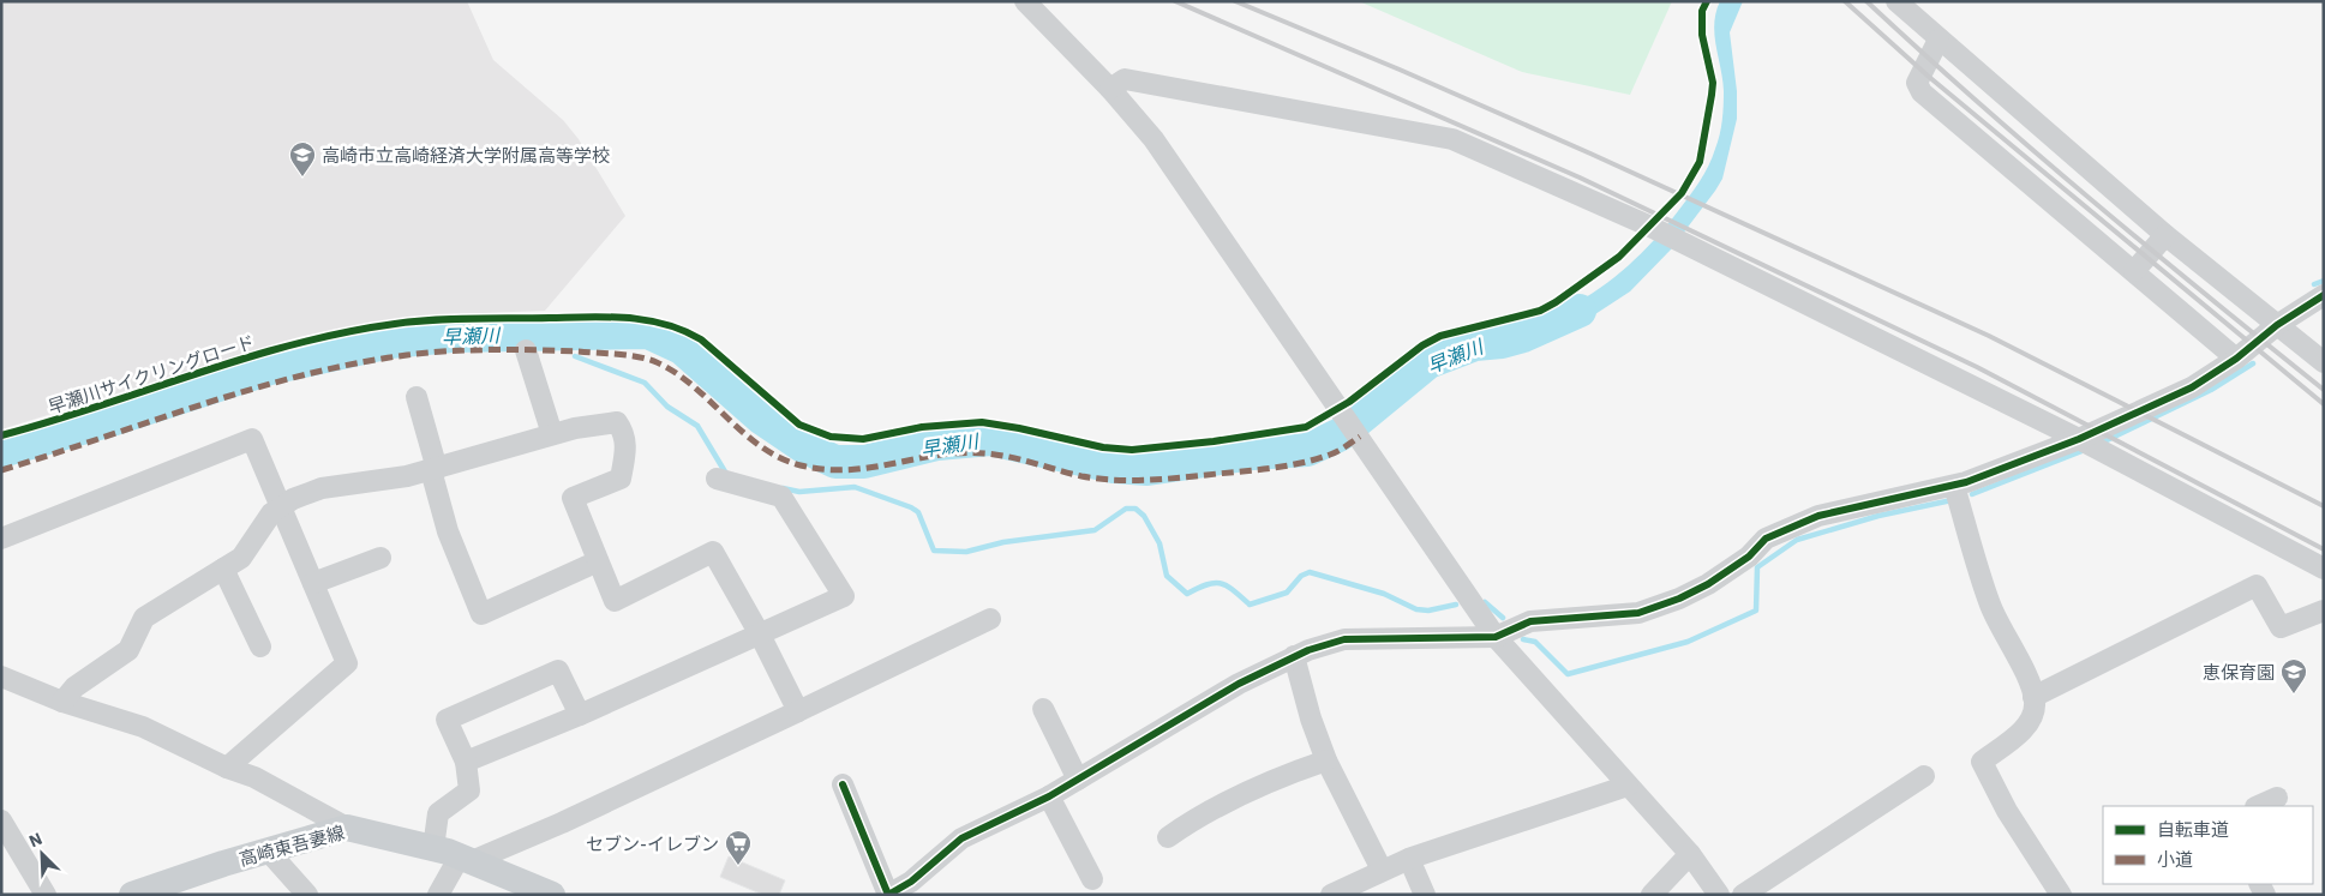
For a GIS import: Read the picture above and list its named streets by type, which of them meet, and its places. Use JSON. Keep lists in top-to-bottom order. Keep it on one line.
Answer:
{"streets":{"main road":["高崎東吾妻線"],"cycle path":["早瀬川サイクリングロード"]},"water":["早瀬川"],"places":{"school or university":["高崎市立高崎経済大学附属高等学校","恵保育園"],"supermarket":["セブン-イレブン"]},"legend":["自転車道","小道"],"north":"top left"}
